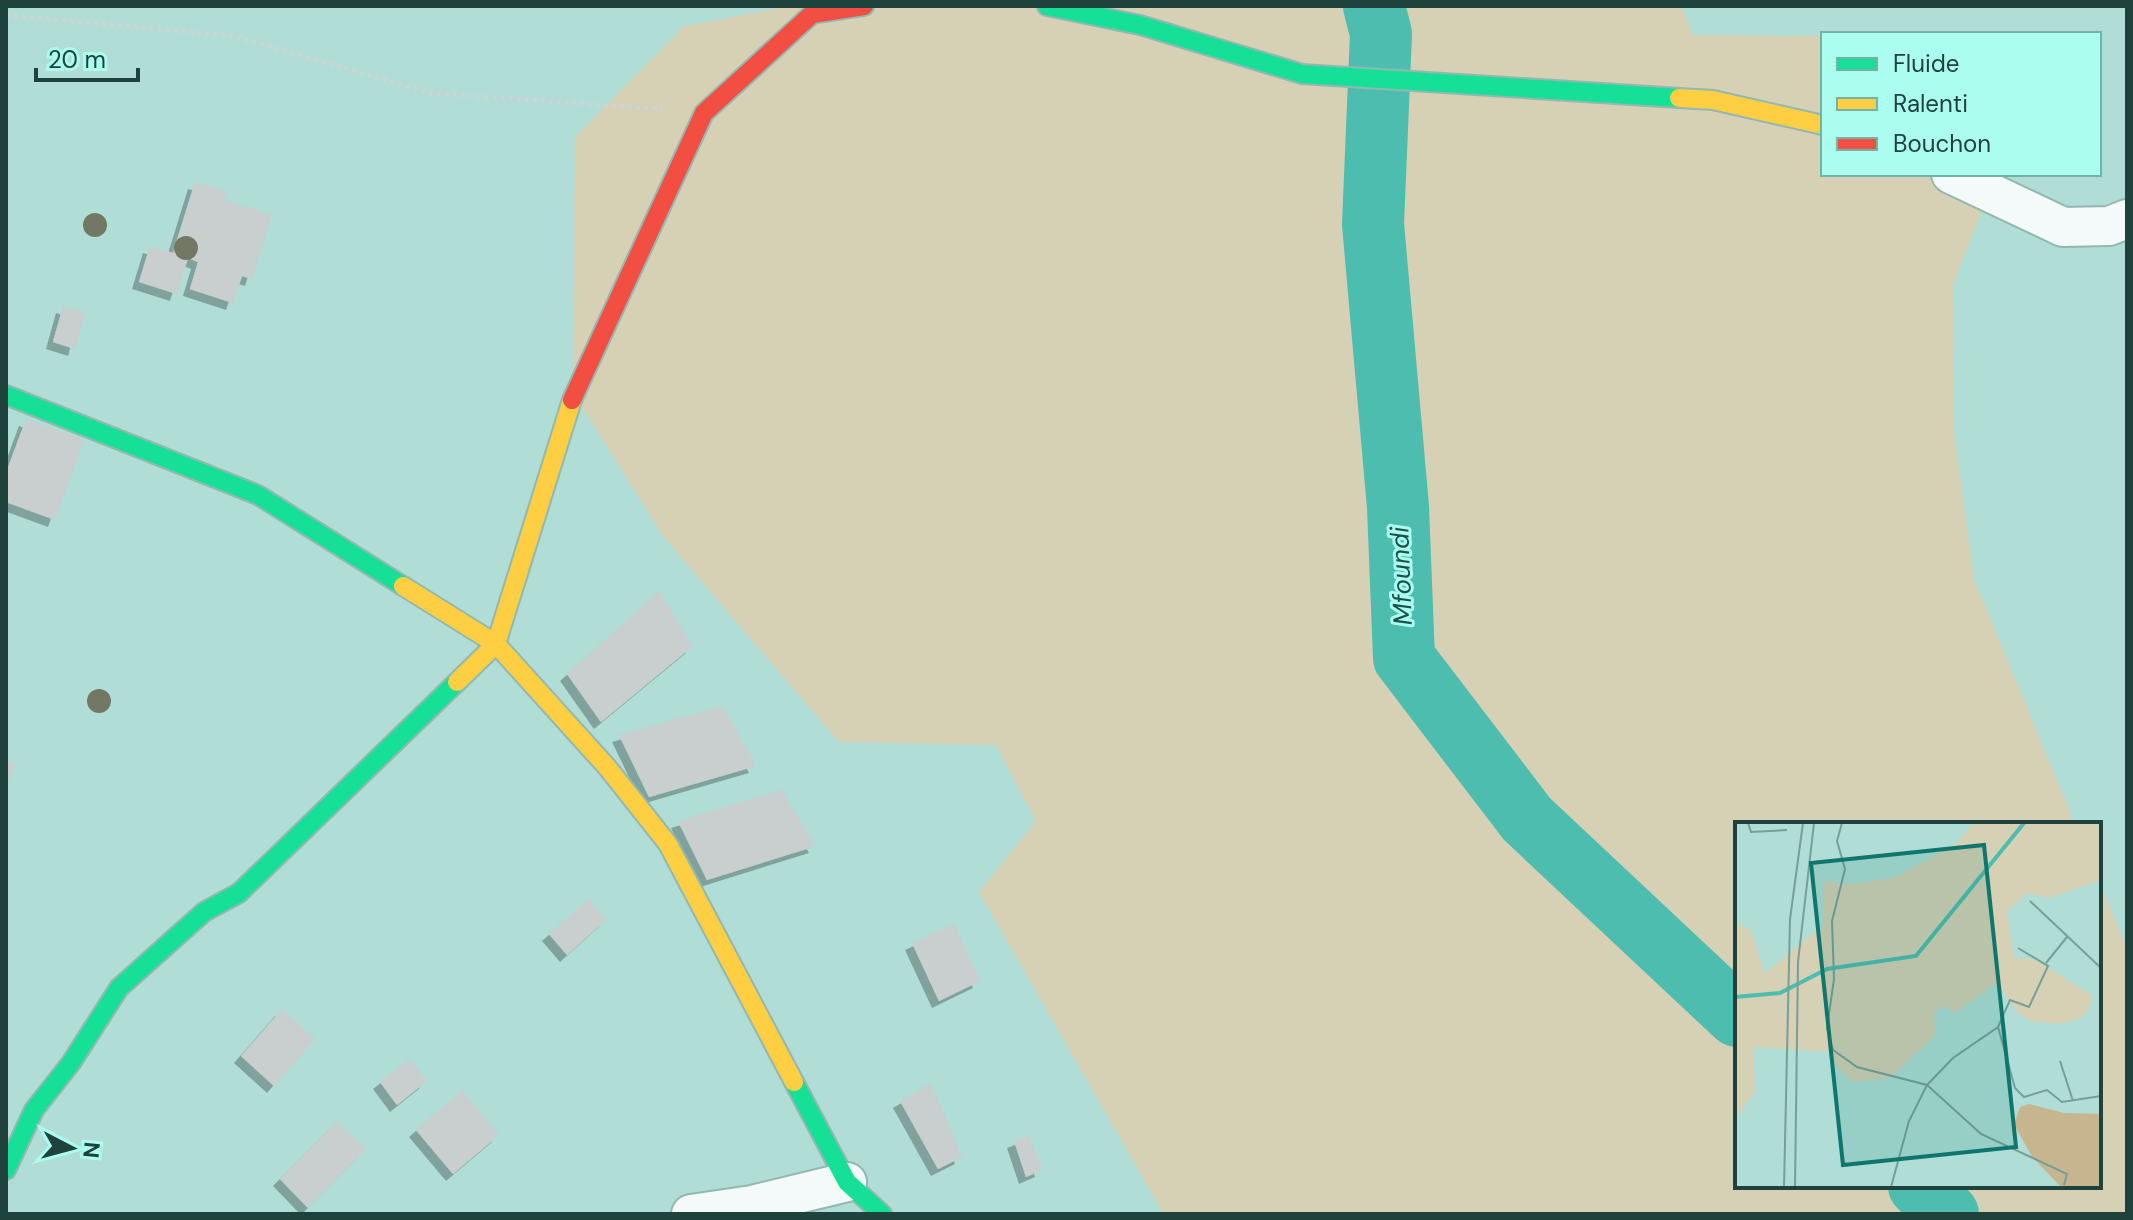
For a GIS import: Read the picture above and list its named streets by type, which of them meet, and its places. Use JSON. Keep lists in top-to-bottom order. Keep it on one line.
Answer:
{"water":["Mfoundi"],"legend":["Fluide","Ralenti","Bouchon"],"scale_bar":"20 m","north":"right"}
